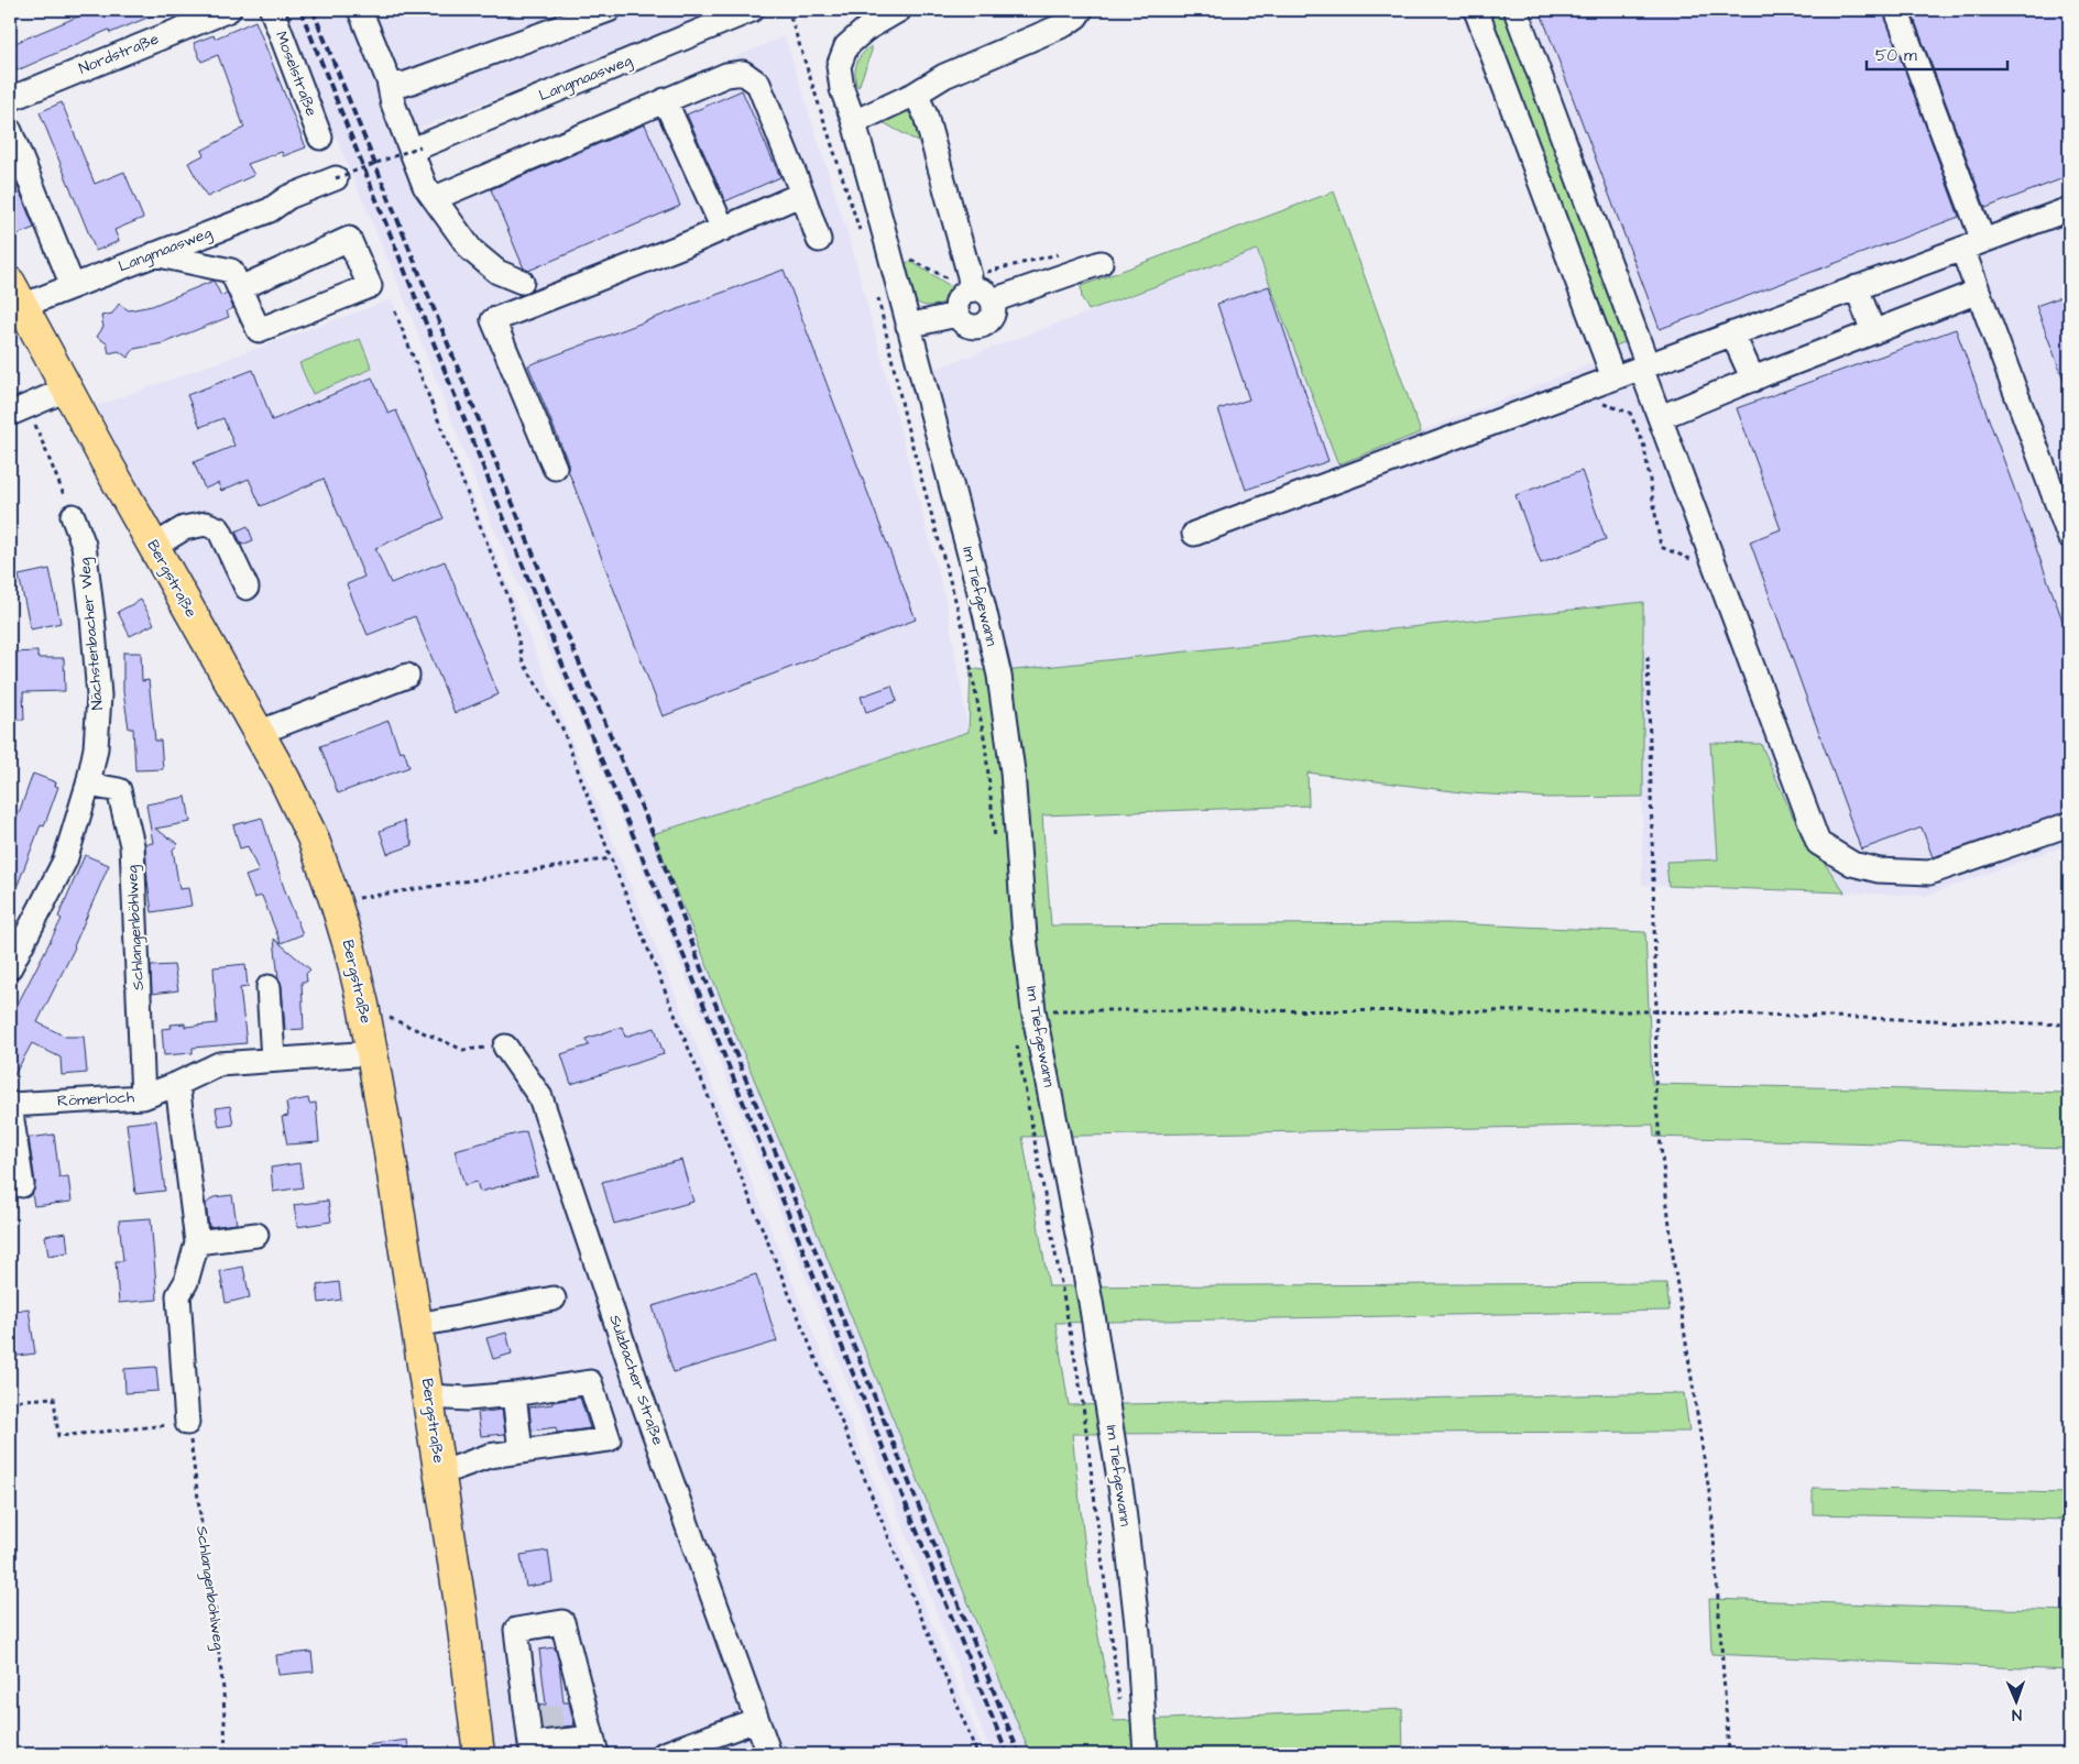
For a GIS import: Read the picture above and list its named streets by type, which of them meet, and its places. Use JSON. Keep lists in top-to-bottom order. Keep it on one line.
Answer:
{"streets":{"main road":["Bergstraße"],"street":["Nordstraße","Moselstraße","Langmaasweg","Im Tiefgewann","Nächstenbacher Weg","Schlangenböhlweg","Römerloch","Sulzbacher Straße"]},"crossings":[["Langmaasweg","Bergstraße"],["Bergstraße","Römerloch"],["Nächstenbacher Weg","Schlangenböhlweg"],["Schlangenböhlweg","Römerloch"]],"scale_bar":"50 m","north":"bottom"}
